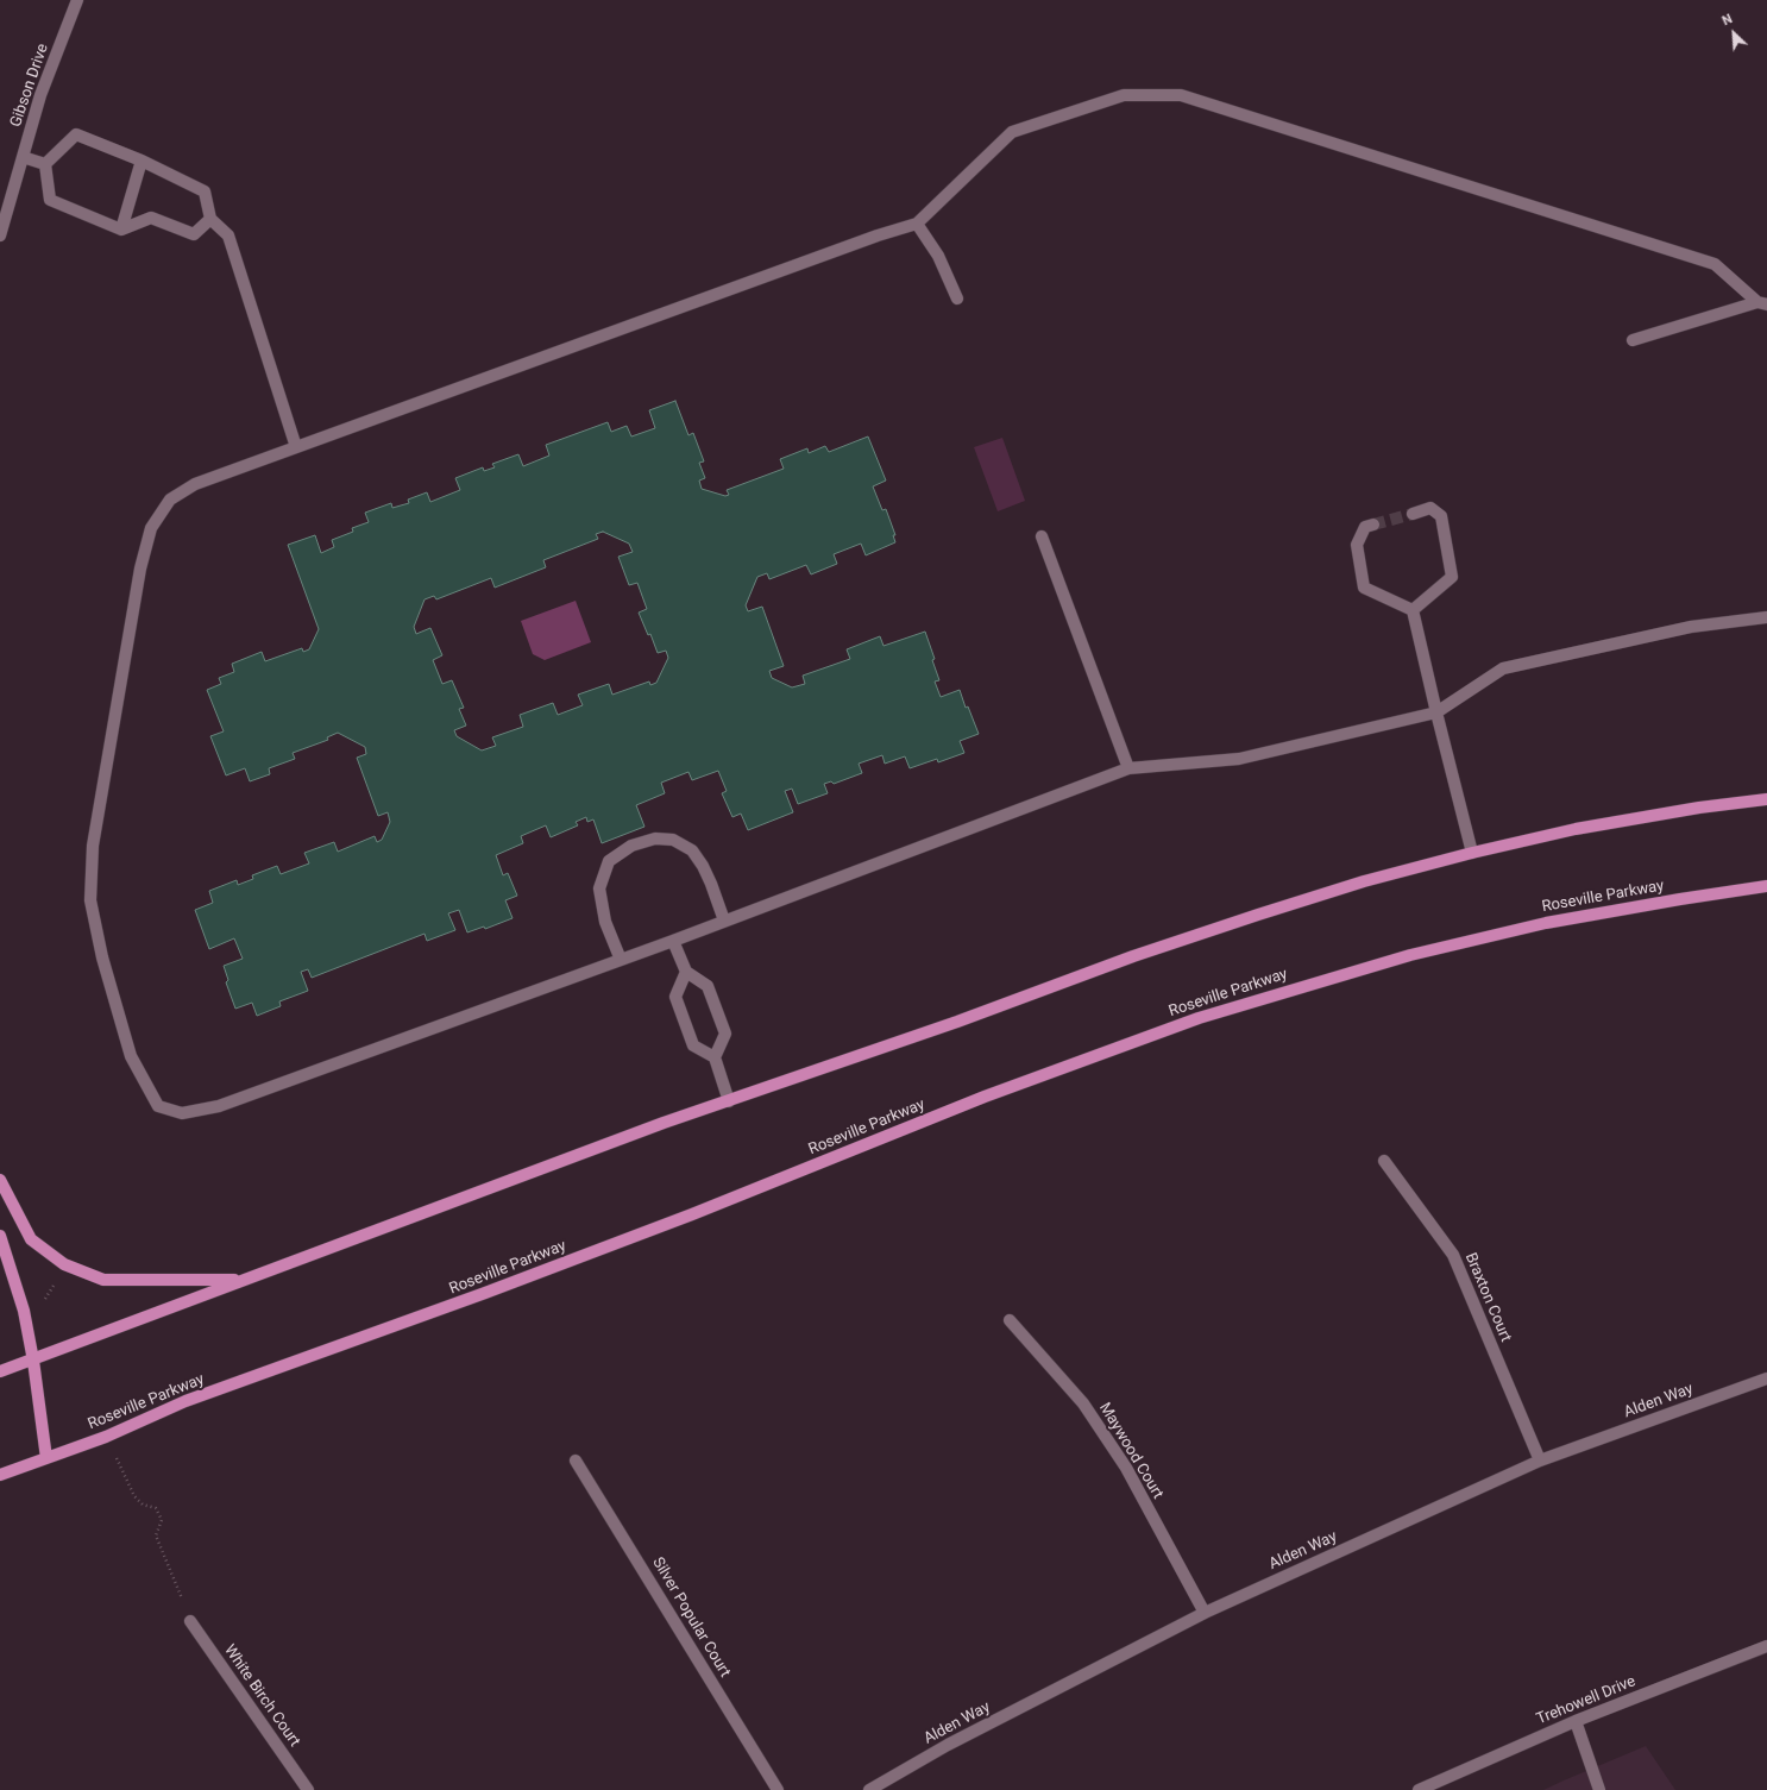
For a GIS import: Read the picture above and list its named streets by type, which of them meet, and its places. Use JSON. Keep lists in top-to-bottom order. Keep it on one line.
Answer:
{"streets":{"main road":["Roseville Parkway"],"street":["Gibson Drive","Braxton Court","Alden Way","Maywood Court","Silver Popular Court","White Birch Court","Trehowell Drive"]},"crossings":[["Braxton Court","Alden Way"],["Alden Way","Maywood Court"]],"north":"top left"}
